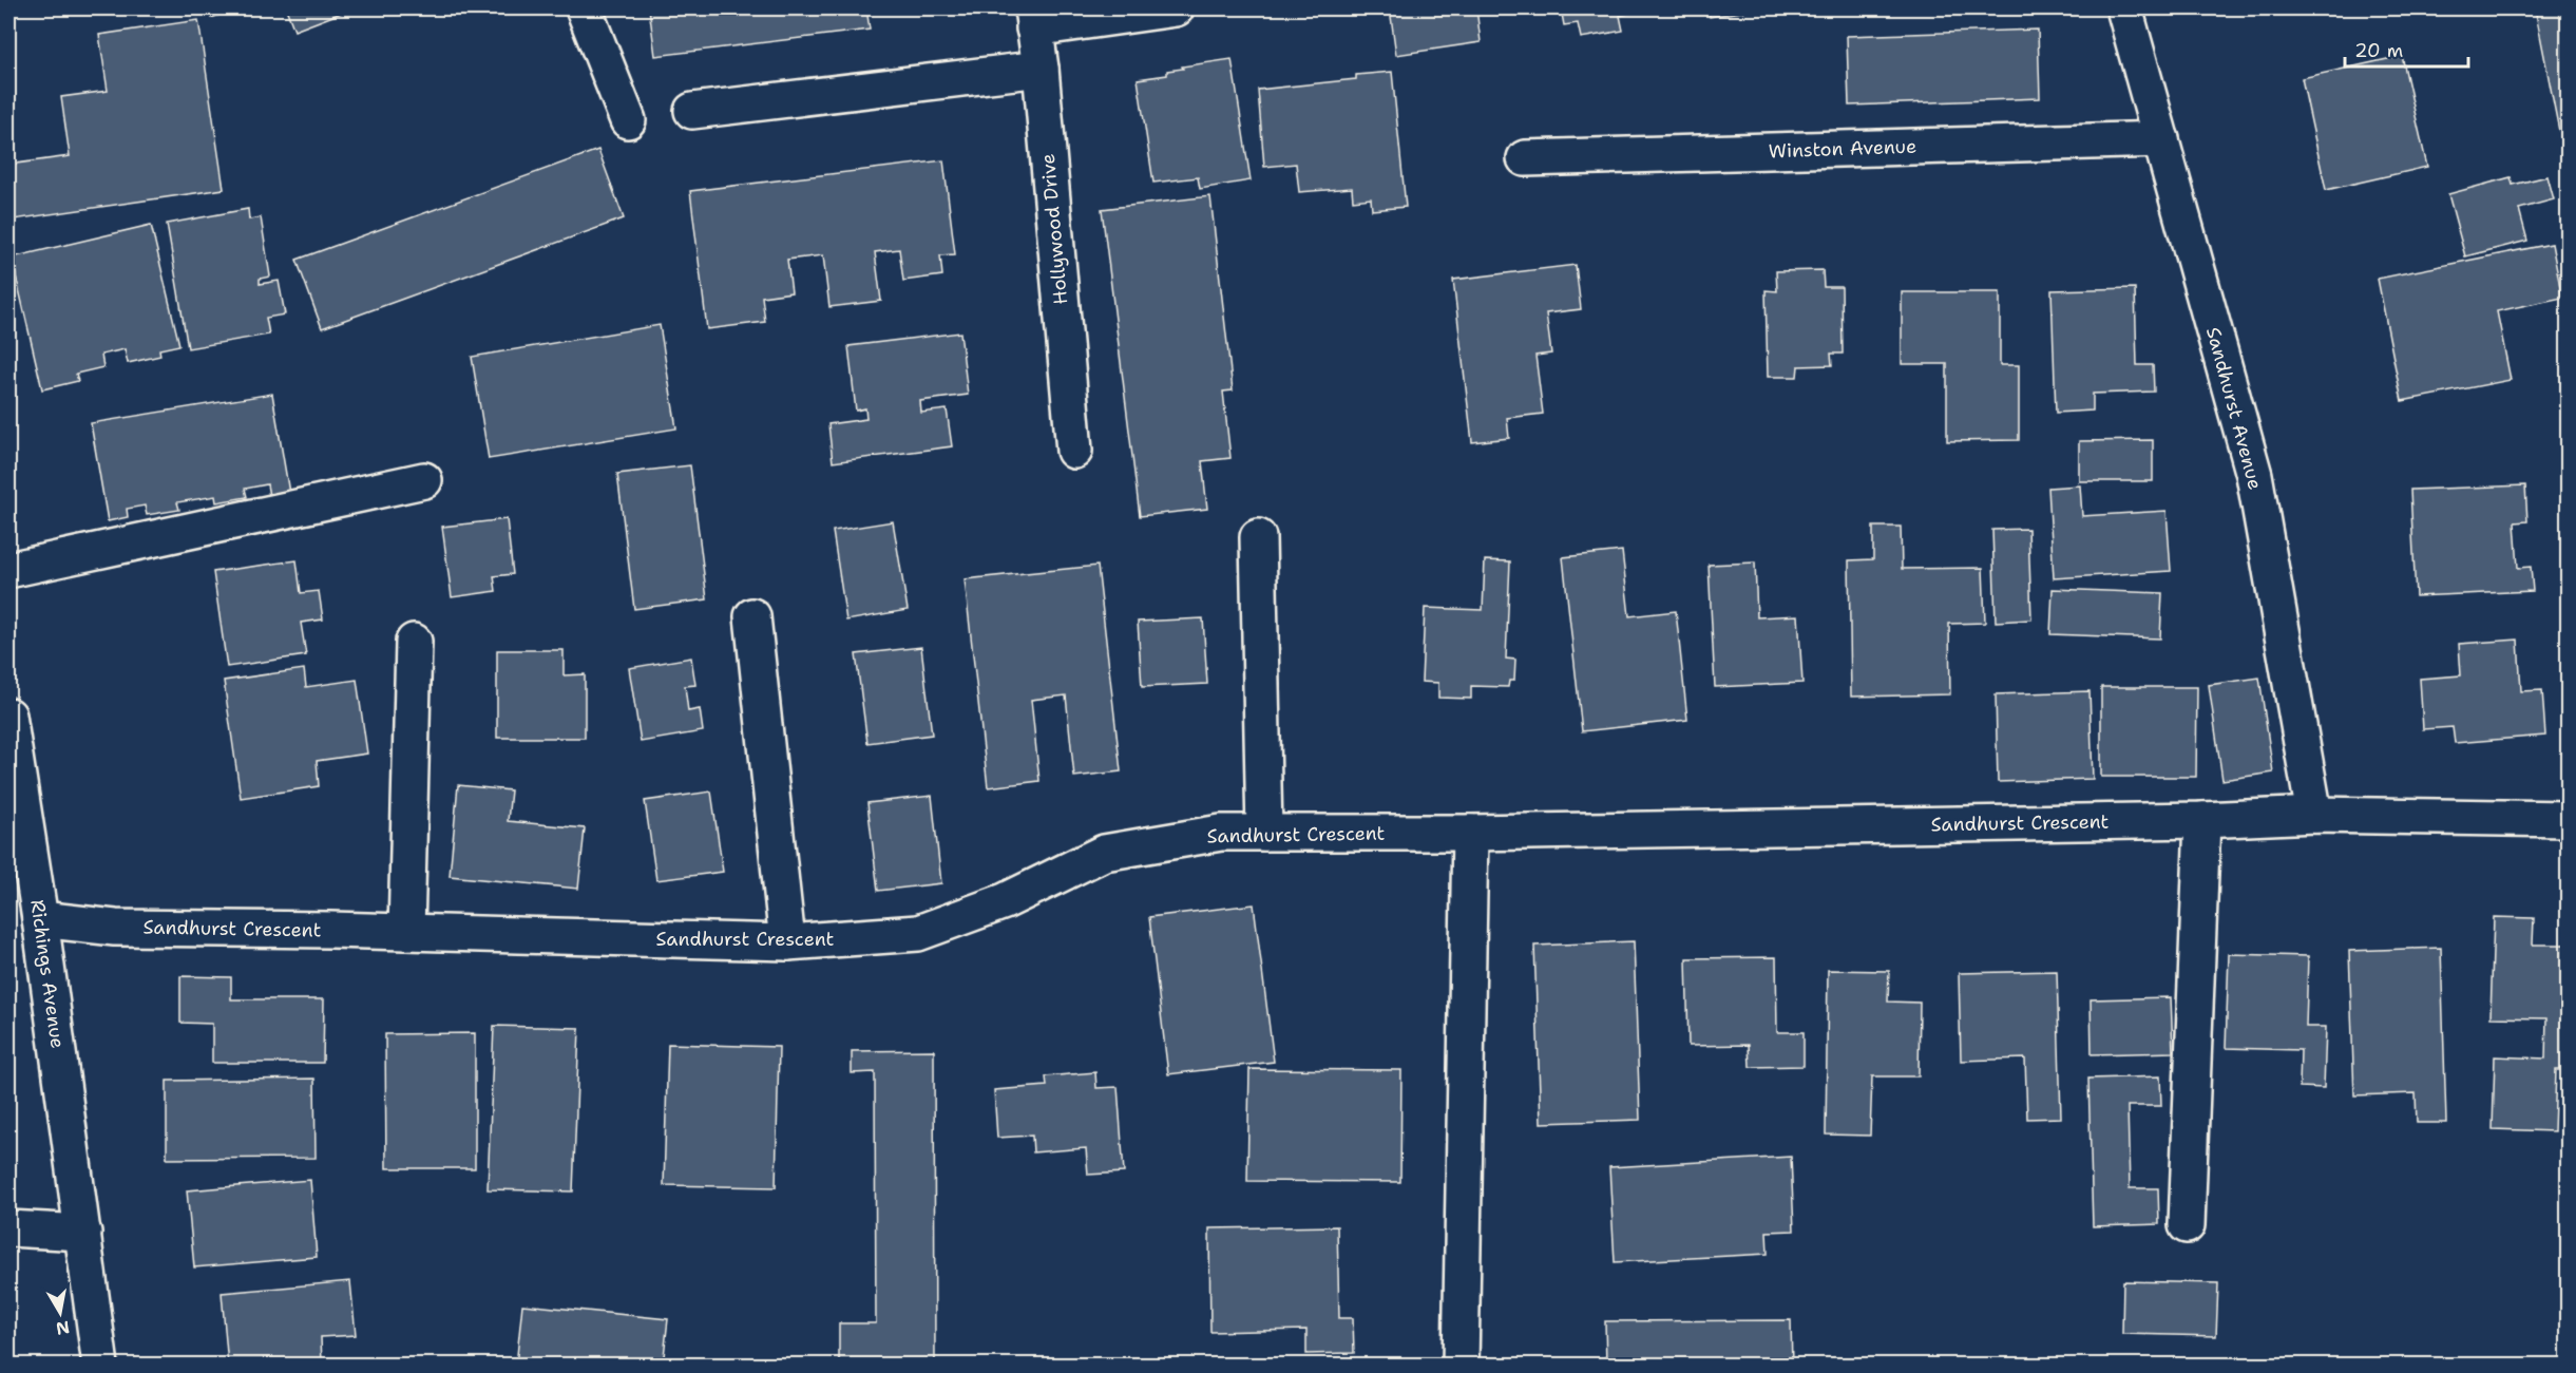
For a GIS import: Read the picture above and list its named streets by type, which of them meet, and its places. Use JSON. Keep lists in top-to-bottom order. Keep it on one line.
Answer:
{"streets":{"street":["Winston Avenue","Hollywood Drive","Sandhurst Avenue","Sandhurst Crescent","Richings Avenue"]},"crossings":[["Winston Avenue","Sandhurst Avenue"],["Sandhurst Avenue","Sandhurst Crescent"],["Sandhurst Crescent","Richings Avenue"]],"scale_bar":"20 m","north":"bottom"}
